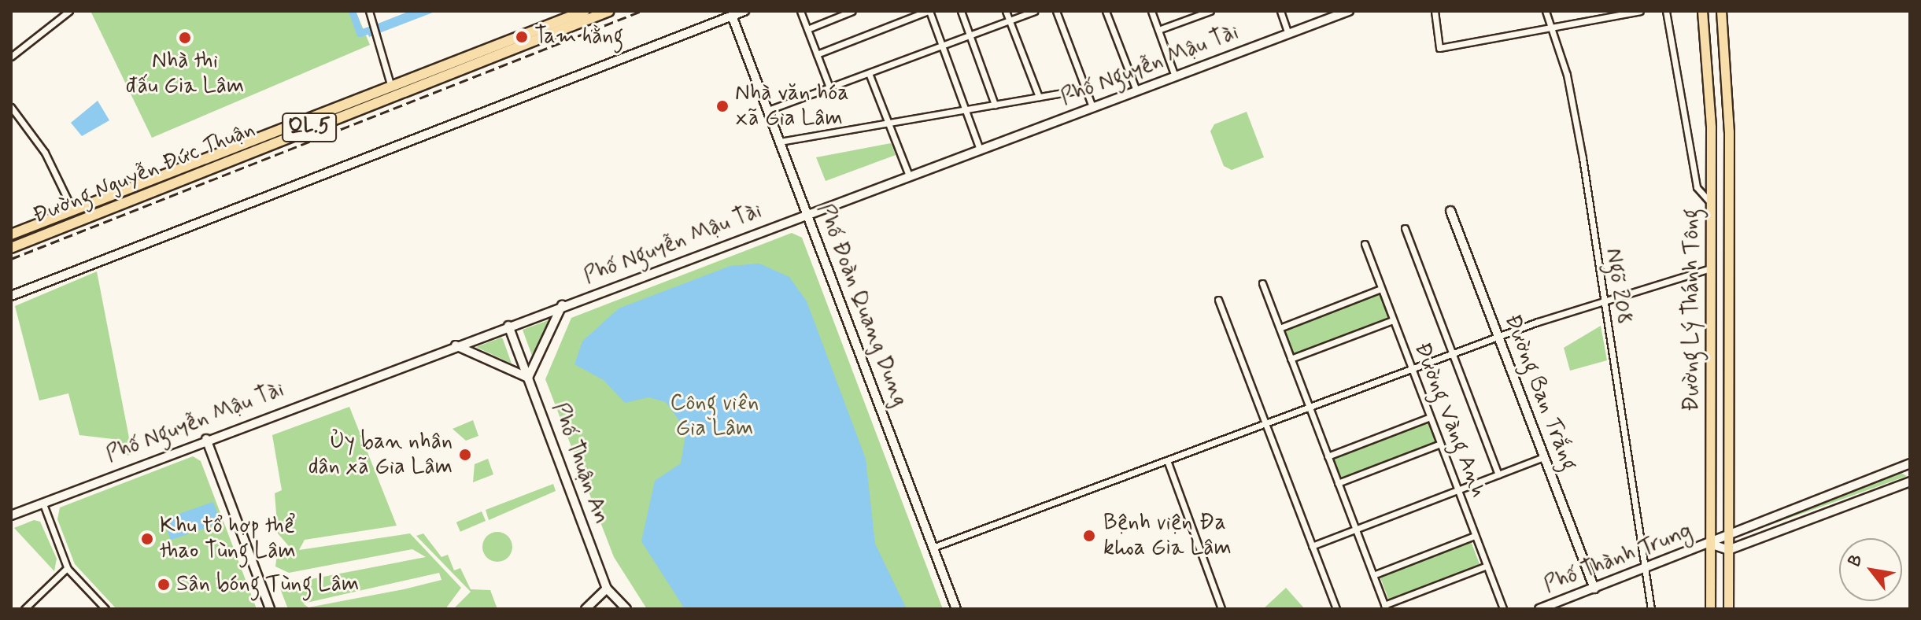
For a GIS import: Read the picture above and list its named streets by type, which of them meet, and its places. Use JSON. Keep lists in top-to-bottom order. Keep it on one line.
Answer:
{"streets":{"highway":["QL.5","Đường Nguyễn Đức Thuận"],"main road":["Đường Lý Thánh Tông"],"street":["Phố Nguyễn Mậu Tài","Ngõ 208","Phố Đoàn Quang Dung","Đường Ban Trắng","Đường Vàng Anh","Phố Thuận An","Phố Thành Trung"]},"crossings":[["Phố Nguyễn Mậu Tài","Phố Đoàn Quang Dung"],["Phố Nguyễn Mậu Tài","Phố Thuận An"],["Ngõ 208","Phố Thành Trung"],["Đường Lý Thánh Tông","Phố Thành Trung"],["Đường Ban Trắng","Phố Thành Trung"]],"parks":["Công viên Gia Lâm"],"places":["Tam hằng","Nhà thi đấu Gia Lâm","Nhà văn hóa xã Gia Lâm","Ủy ban nhân dân xã Gia Lâm","Bệnh viện Đa khoa Gia Lâm","Khu tổ hợp thể thao Tùng Lâm","Sân bóng Tùng Lâm"],"north":"top left"}
